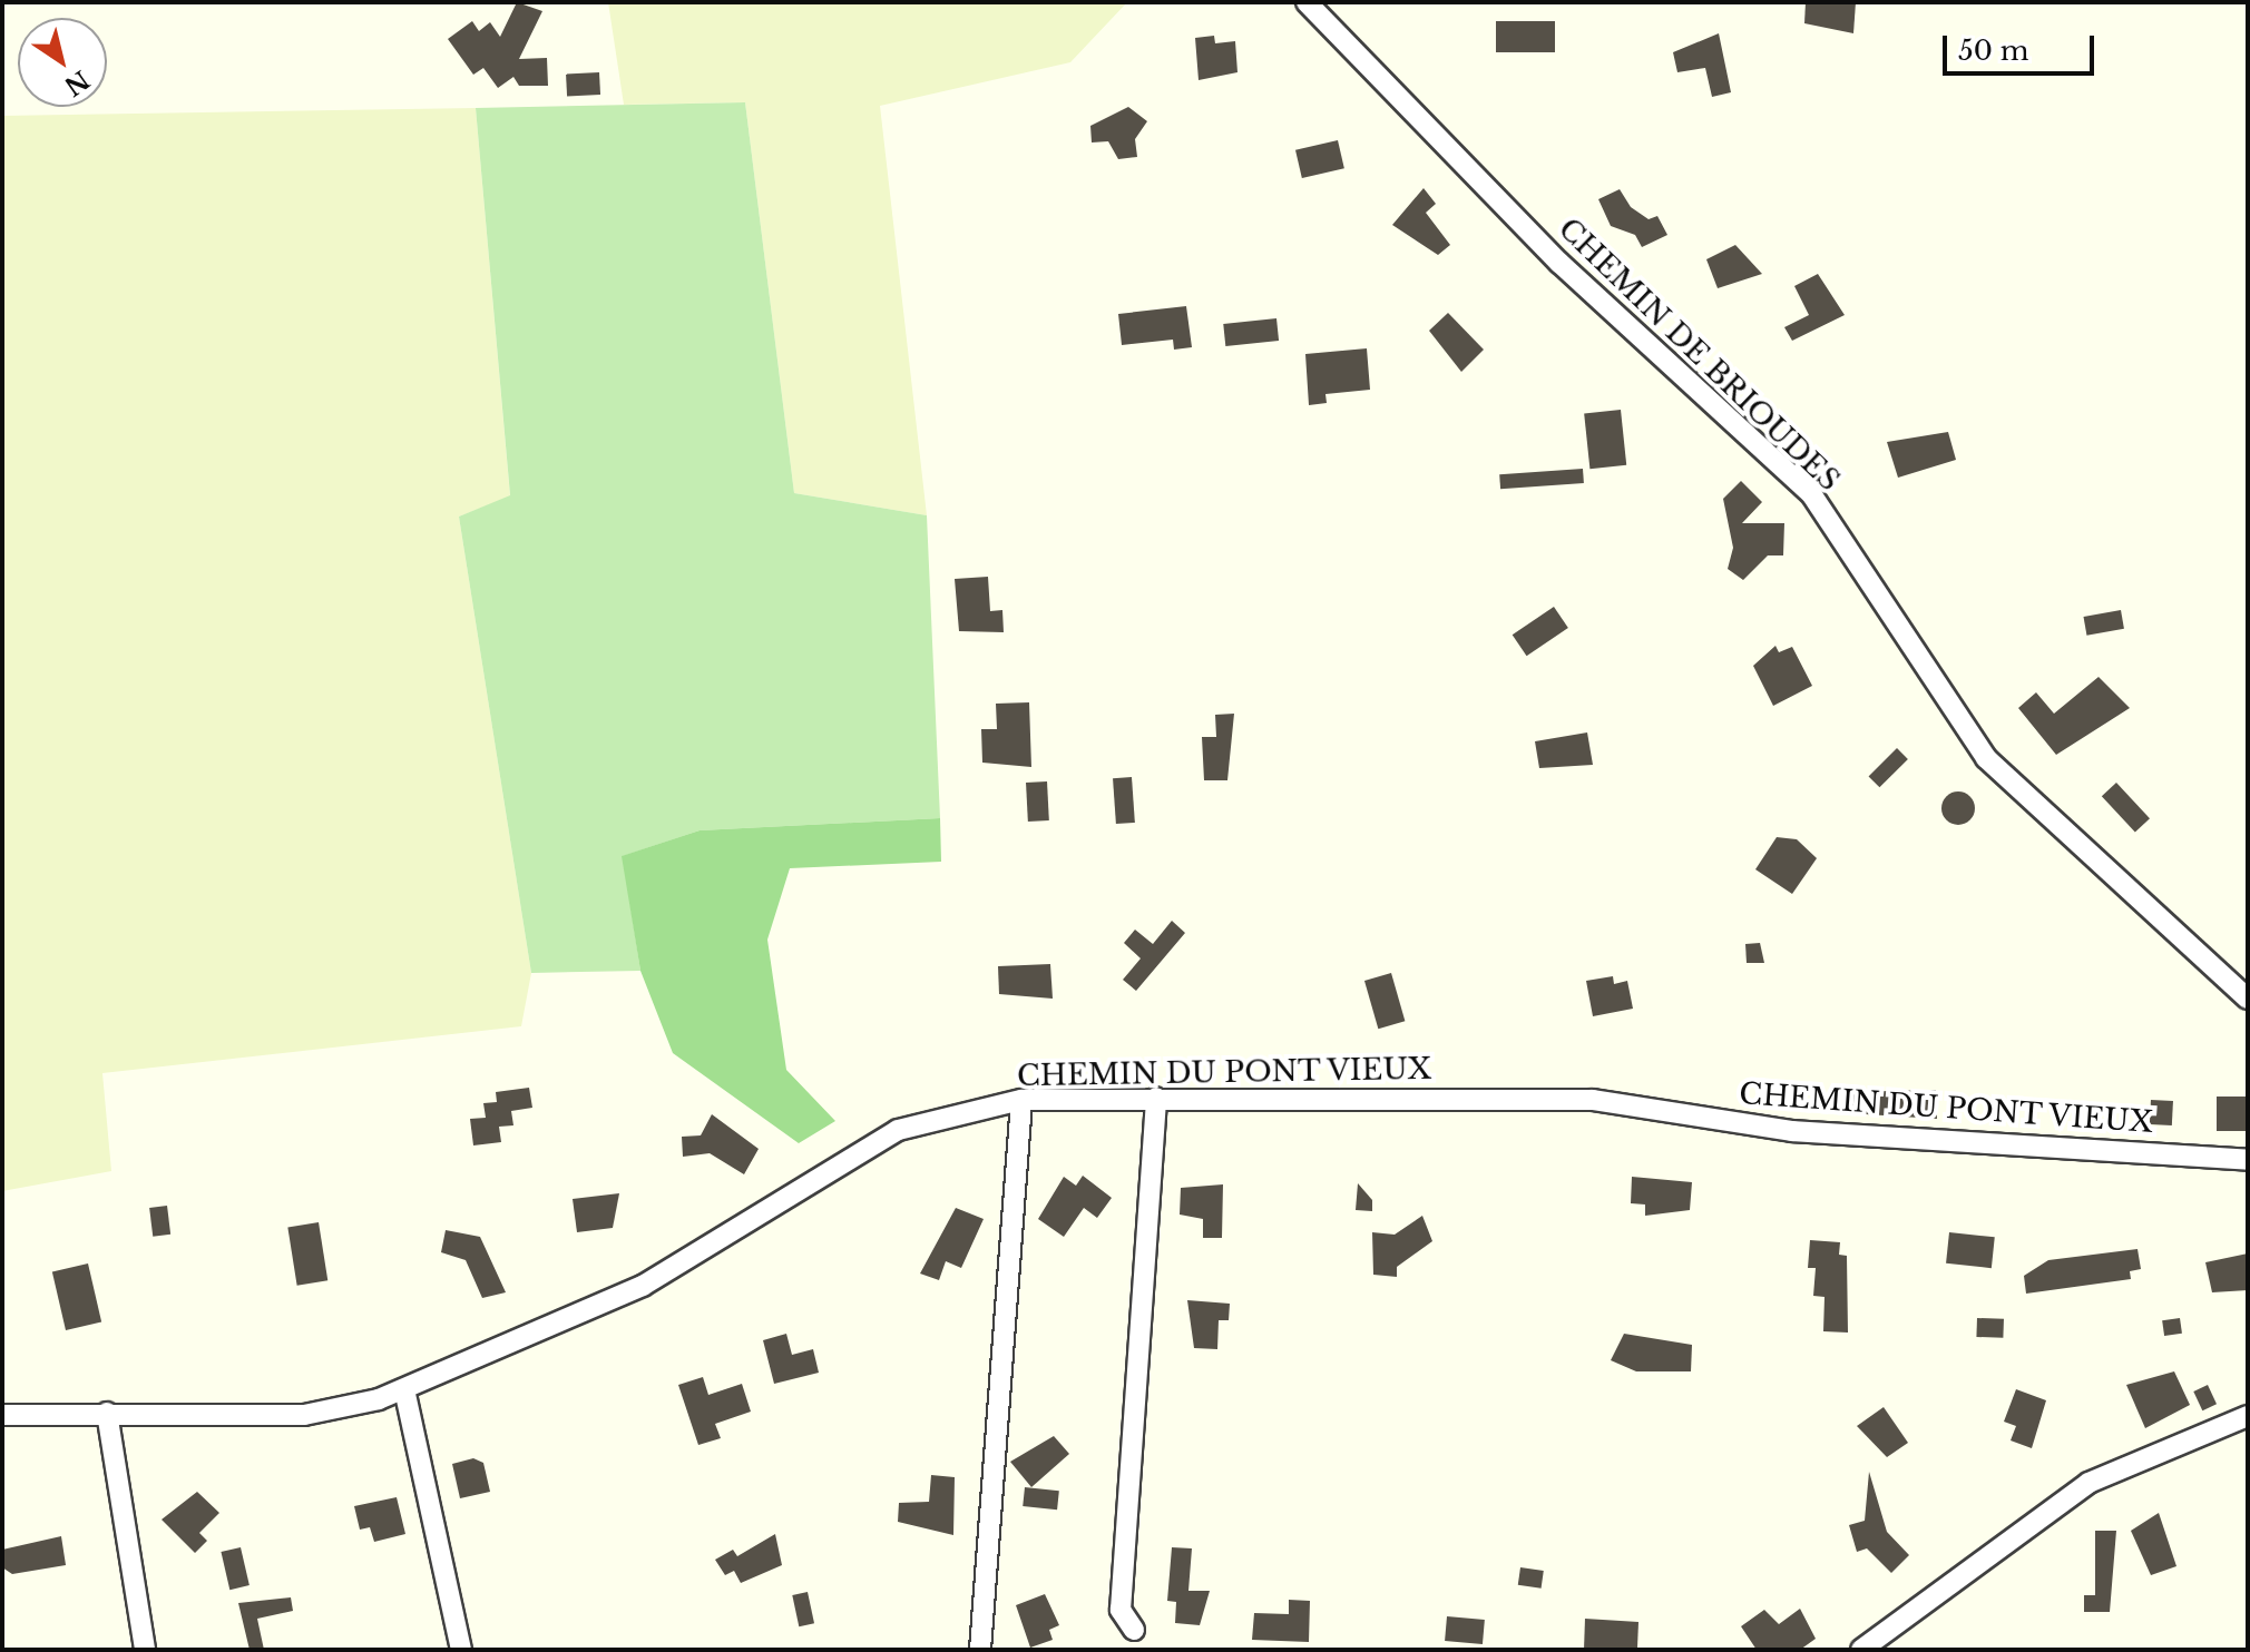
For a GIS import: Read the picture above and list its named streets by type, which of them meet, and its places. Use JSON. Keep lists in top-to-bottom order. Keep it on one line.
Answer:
{"streets":{"street":["CHEMIN DE BRIOUDES","CHEMIN DU PONT VIEUX"]},"scale_bar":"50 m","north":"bottom right"}
